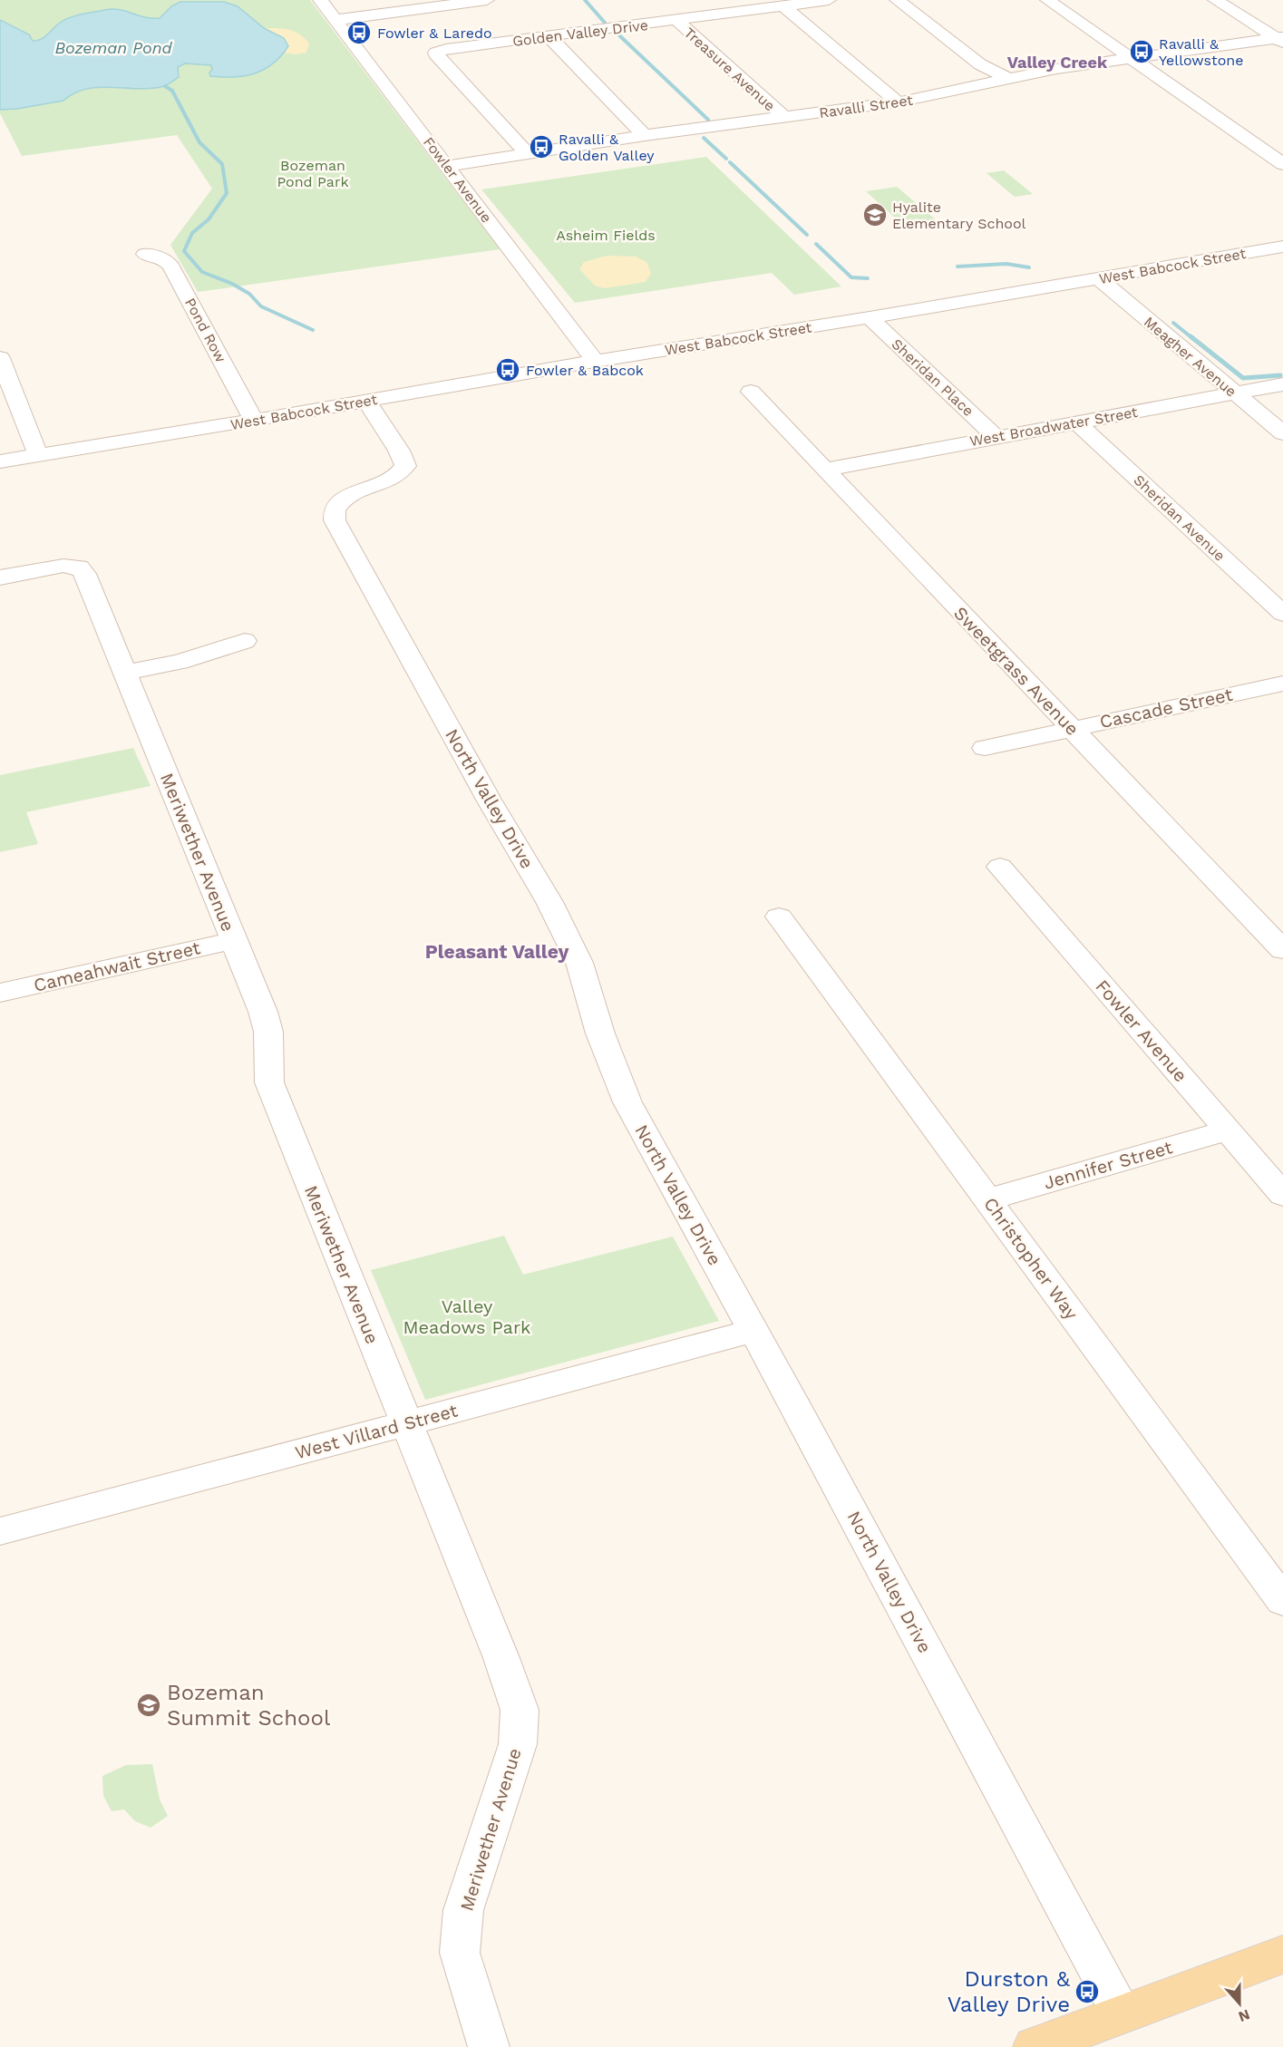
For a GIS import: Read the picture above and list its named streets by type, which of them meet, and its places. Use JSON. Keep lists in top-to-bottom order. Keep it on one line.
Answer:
{"streets":{"street":["Golden Valley Drive","Treasure Avenue","Ravalli Street","Fowler Avenue","West Babcock Street","Pond Row","Meagher Avenue","Sheridan Place","West Broadwater Street","Sheridan Avenue","Sweetgrass Avenue","Cascade Street","North Valley Drive","Meriwether Avenue","Cameahwait Street","Jennifer Street","Christopher Way","West Villard Street"]},"crossings":[["Golden Valley Drive","Treasure Avenue"],["Golden Valley Drive","Ravalli Street"],["Treasure Avenue","Ravalli Street"],["Ravalli Street","Fowler Avenue"],["Fowler Avenue","West Babcock Street"],["Fowler Avenue","Jennifer Street"],["West Babcock Street","Pond Row"],["West Babcock Street","Meagher Avenue"],["West Babcock Street","Sheridan Place"],["West Babcock Street","North Valley Drive"],["Meagher Avenue","West Broadwater Street"],["Sheridan Place","West Broadwater Street"],["West Broadwater Street","Sheridan Avenue"],["West Broadwater Street","Sweetgrass Avenue"],["Sweetgrass Avenue","Cascade Street"],["North Valley Drive","West Villard Street"],["Meriwether Avenue","Cameahwait Street"],["Meriwether Avenue","West Villard Street"],["Jennifer Street","Christopher Way"]],"districts":["Valley Creek","Pleasant Valley"],"water":["Bozeman Pond"],"parks":["Bozeman Pond Park","Asheim Fields","Valley Meadows Park"],"places":{"bus stop":["Fowler & Laredo","Ravalli & Yellowstone","Ravalli & Golden Valley","Fowler & Babcok","Durston & Valley Drive"],"school or university":["Hyalite Elementary School","Bozeman Summit School"]},"north":"bottom"}
